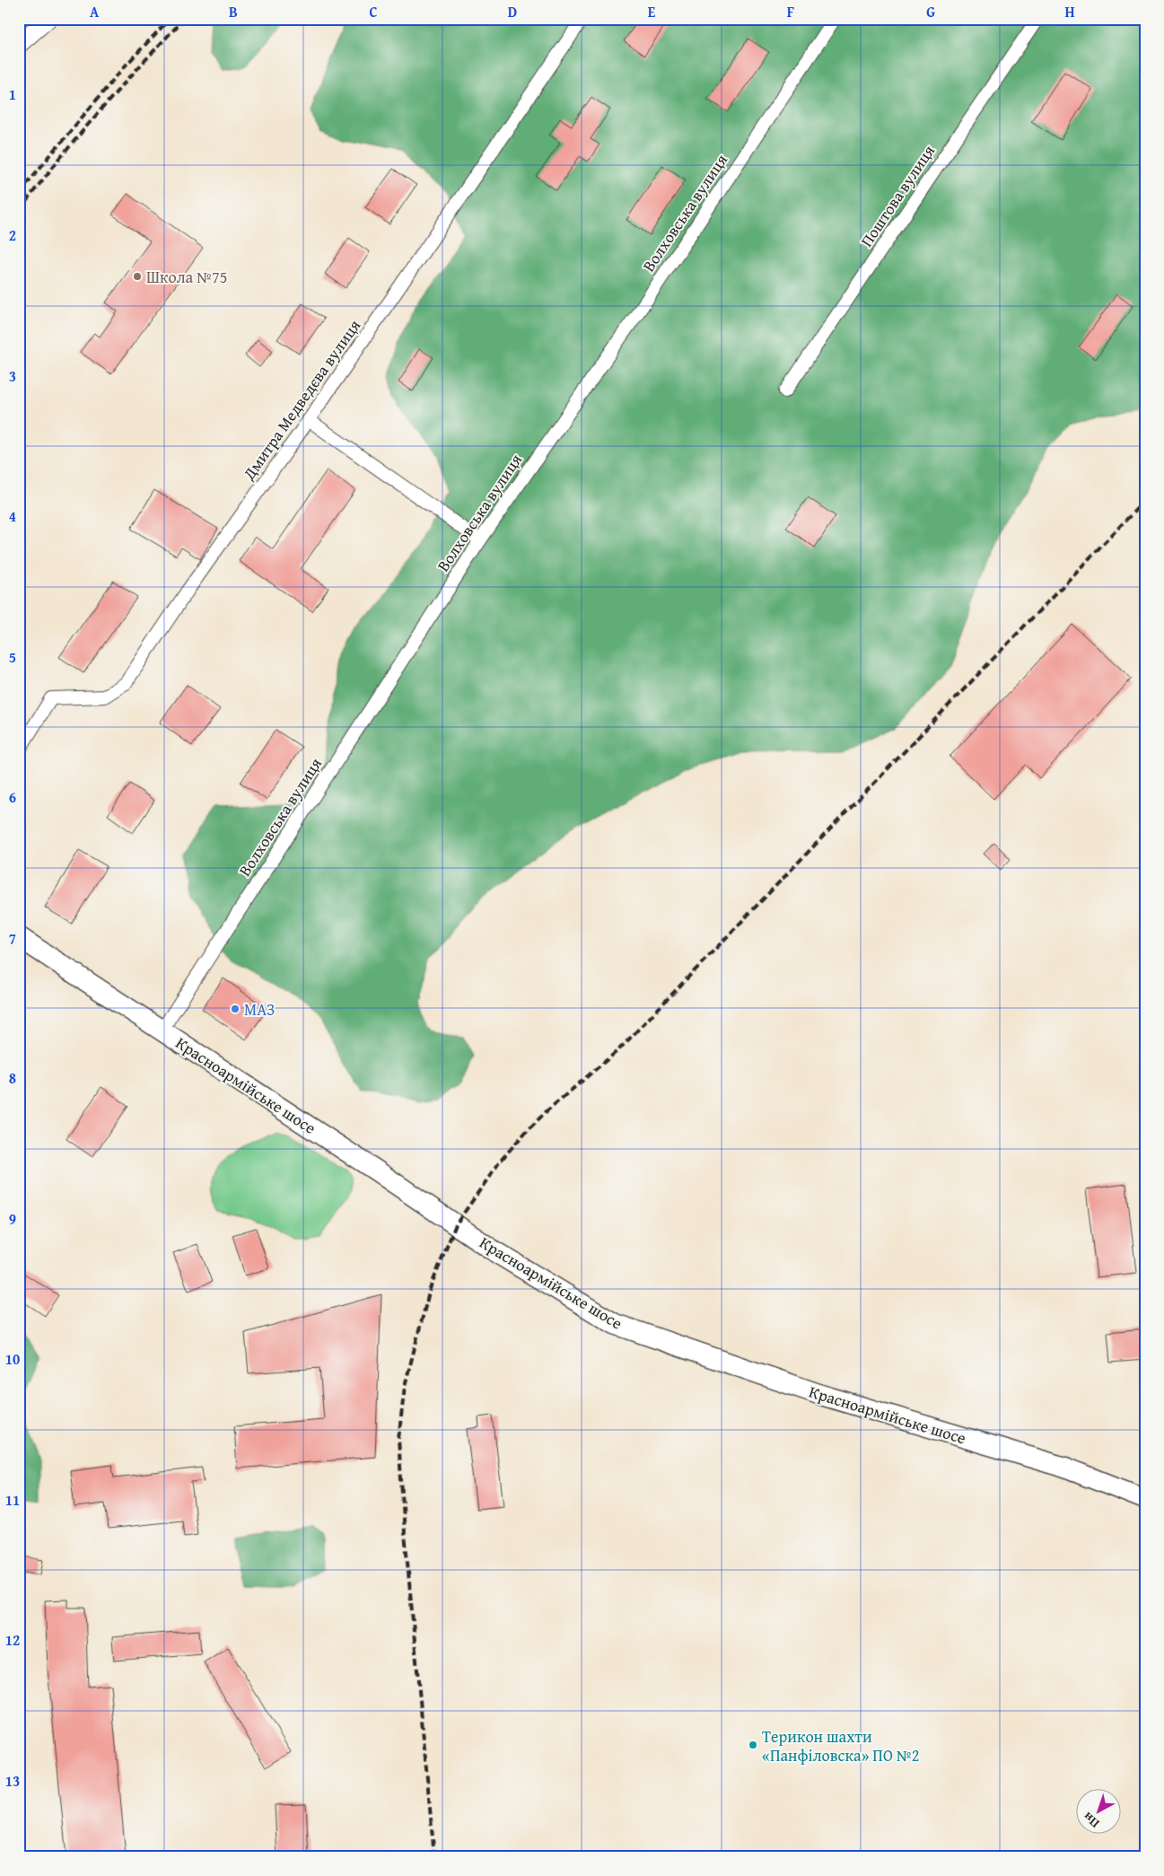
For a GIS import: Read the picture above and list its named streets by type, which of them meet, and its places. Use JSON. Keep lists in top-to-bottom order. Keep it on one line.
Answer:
{"streets":{"main road":["Красноармійське шосе"],"street":["Поштова вулиця","Волховська вулиця","Дмитра Медведєва вулиця"]},"crossings":[["Волховська вулиця","Красноармійське шосе"]],"places":["Школа №75","МАЗ","Терикон шахти «Панфiловска» ПО №2"],"north":"bottom left","grid":{"columns":["A","B","C","D","E","F","G","H"],"rows":["1","2","3","4","5","6","7","8","9","10","11","12","13"]}}
